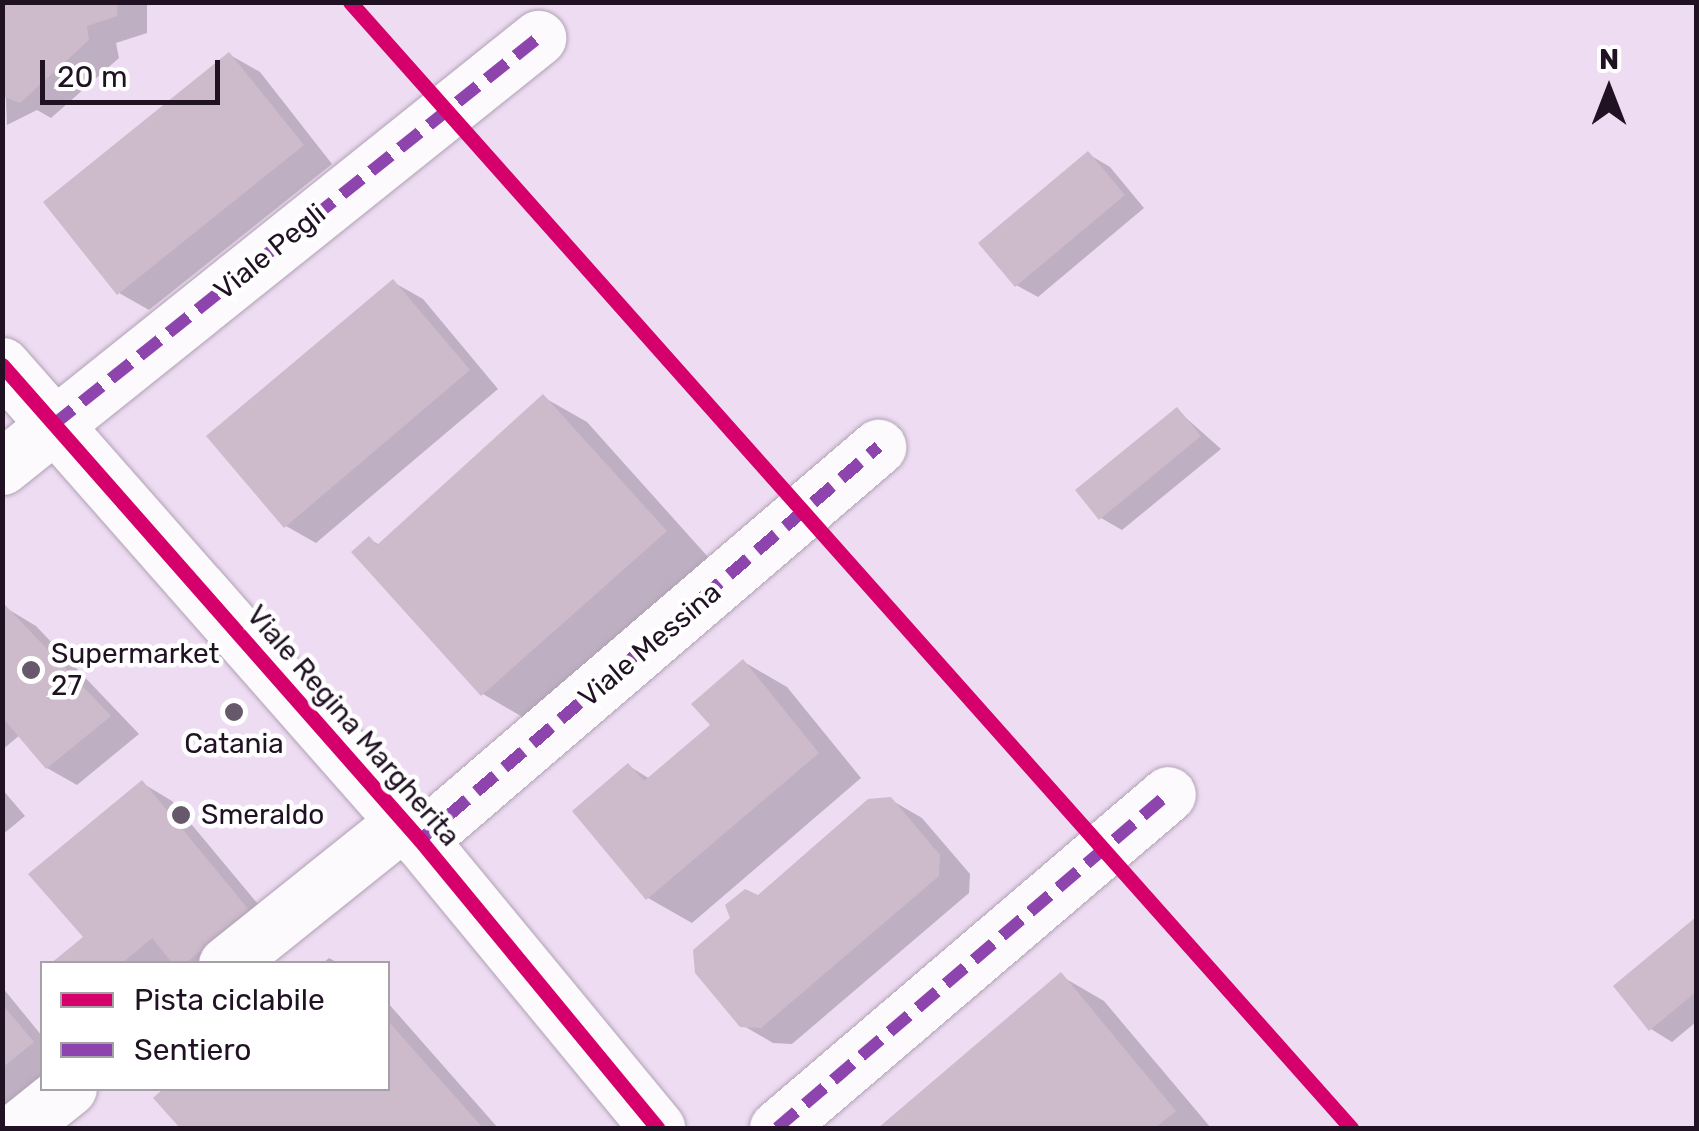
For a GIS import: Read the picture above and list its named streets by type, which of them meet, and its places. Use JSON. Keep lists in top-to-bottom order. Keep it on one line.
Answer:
{"streets":{"street":["Viale Pegli","Viale Messina","Viale Regina Margherita"]},"crossings":[["Viale Pegli","Viale Regina Margherita"],["Viale Messina","Viale Regina Margherita"]],"places":["Supermarket 27","Catania","Smeraldo"],"legend":["Pista ciclabile","Sentiero"],"scale_bar":"20 m","north":"top"}
